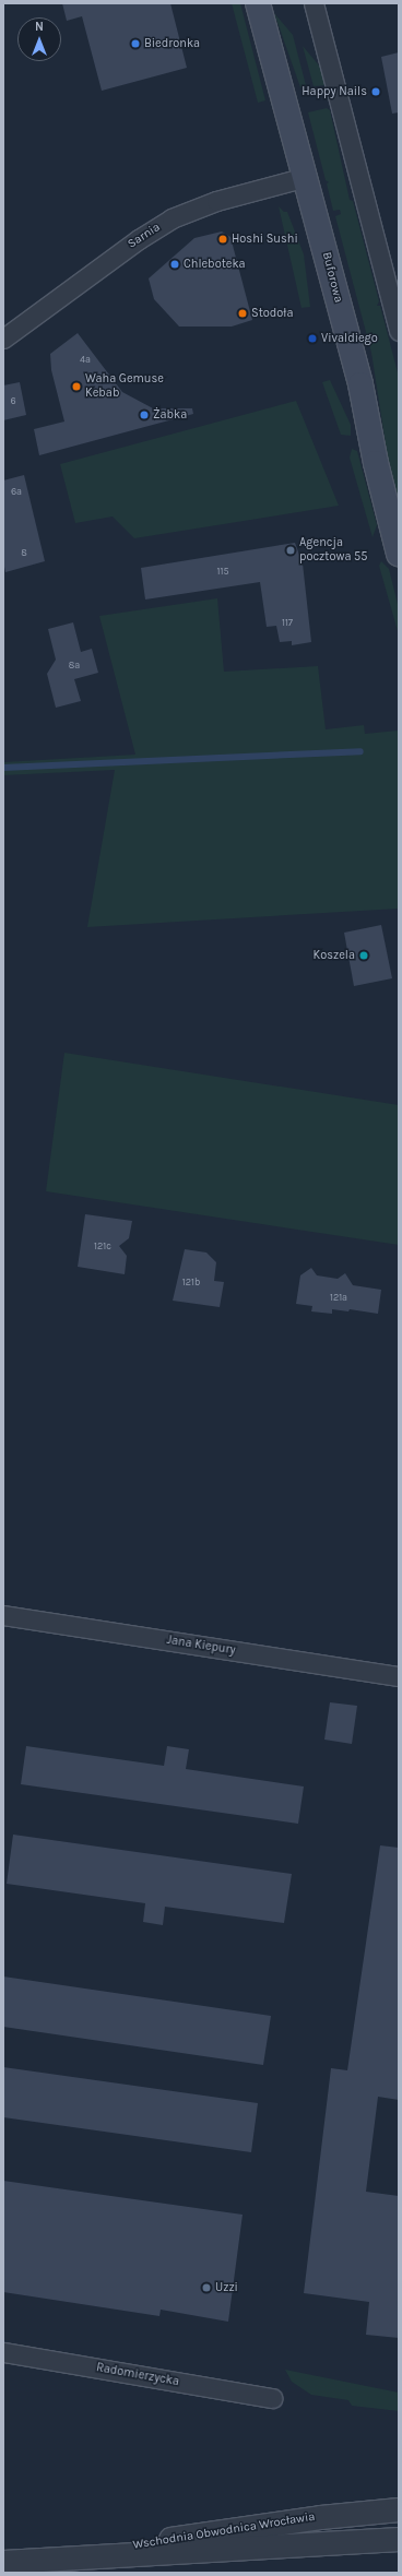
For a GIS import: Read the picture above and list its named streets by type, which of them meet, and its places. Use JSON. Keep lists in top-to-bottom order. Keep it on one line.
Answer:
{"streets":{"main road":["Buforowa"],"street":["Sarnia","Jana Kiepury","Radomierzycka","Wschodnia Obwodnica Wrocławia"]},"crossings":[["Sarnia","Buforowa"]],"places":["Biedronka","Happy Nails","Hoshi Sushi","Chleboteka","Stodoła","Vivaldiego","Waha Gemuse Kebab","Żabka","Agencja pocztowa 55","Koszela","Uzzi"],"house_numbers":["4a","6","6a","8","115","117","8a","121c","121b","121a"],"north":"top"}
